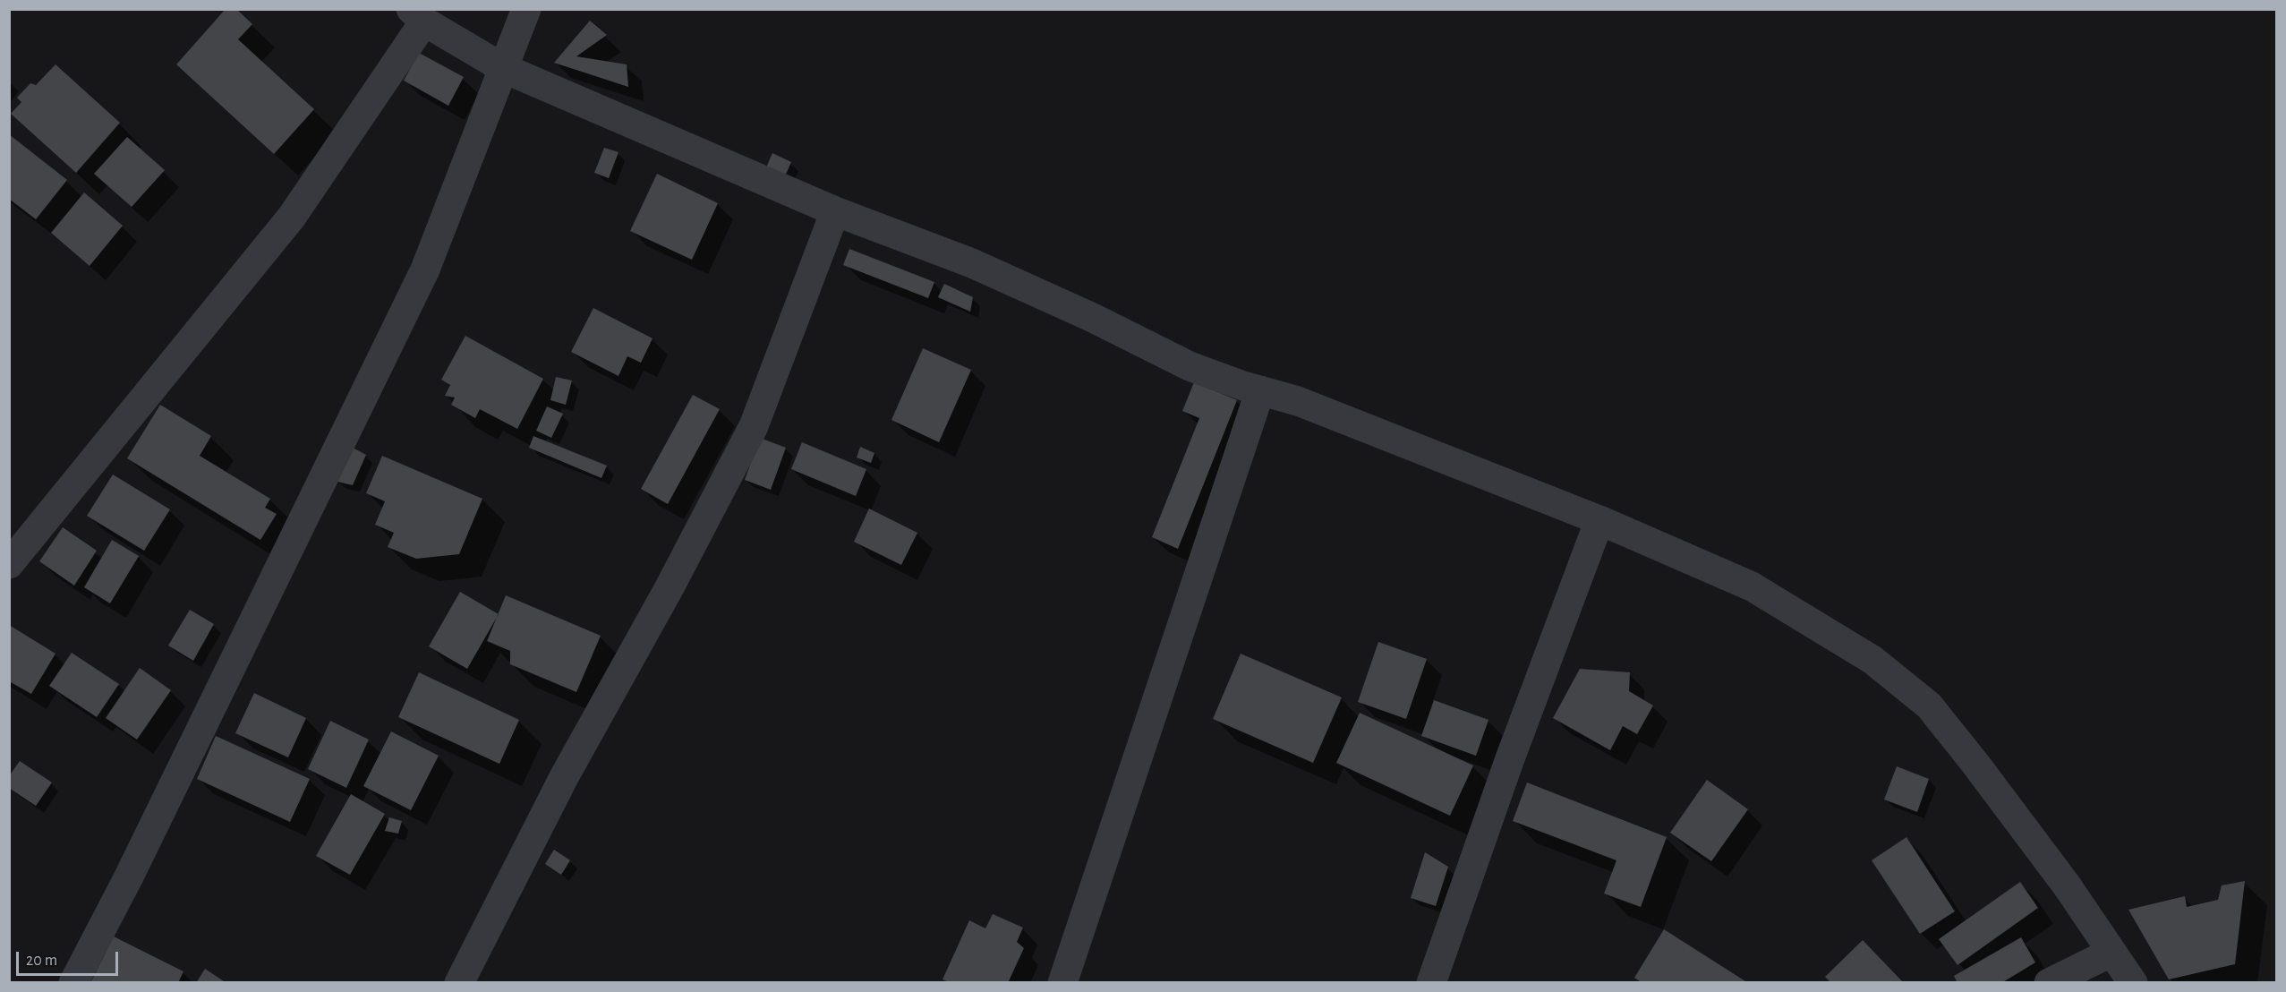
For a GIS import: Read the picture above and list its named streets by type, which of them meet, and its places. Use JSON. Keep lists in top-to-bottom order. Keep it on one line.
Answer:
{"scale_bar":"20 m"}
